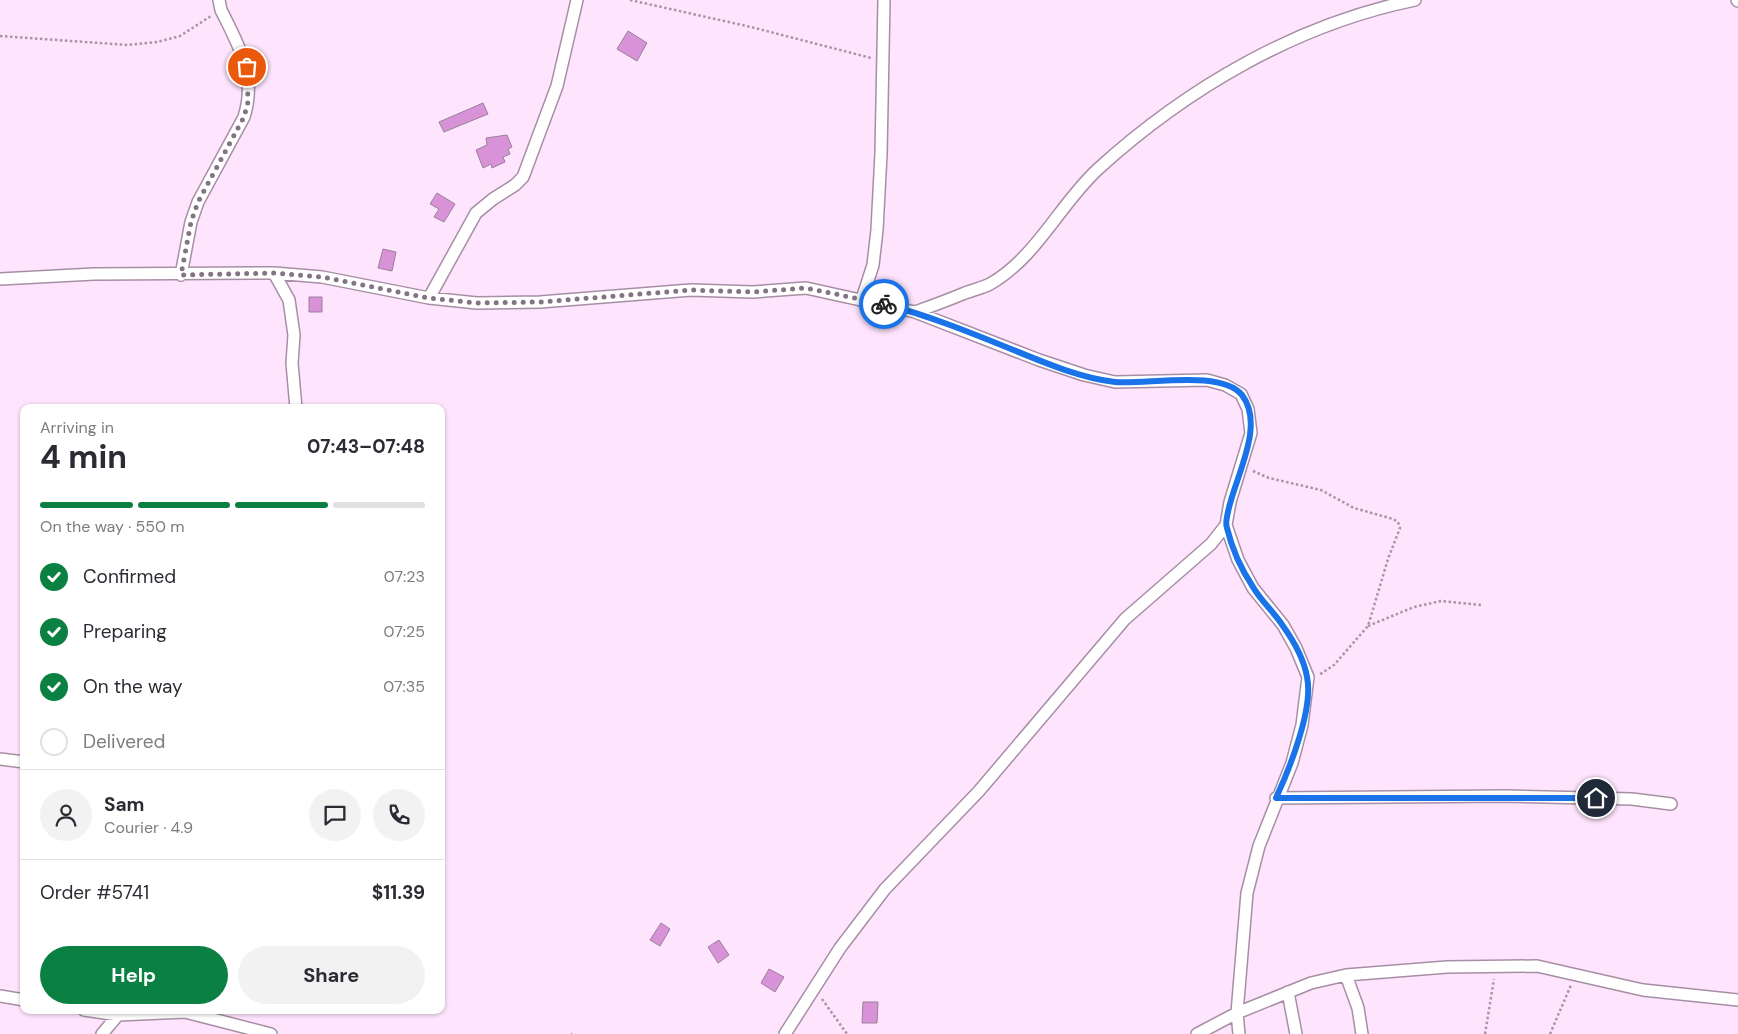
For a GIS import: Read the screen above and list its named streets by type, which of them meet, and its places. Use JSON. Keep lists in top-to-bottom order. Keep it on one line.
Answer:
{"page":{"heading":["4 min","Arriving in","07:43–07:48"],"panel":["Sam","Courier · 4.9","Order #5741","$11.39"],"bar":"On the way · 550 m","list":[["Confirmed","07:23"],["Preparing","07:25"],["On the way","07:35"],"Delivered"],"buttons":["Help","Share"]}}
